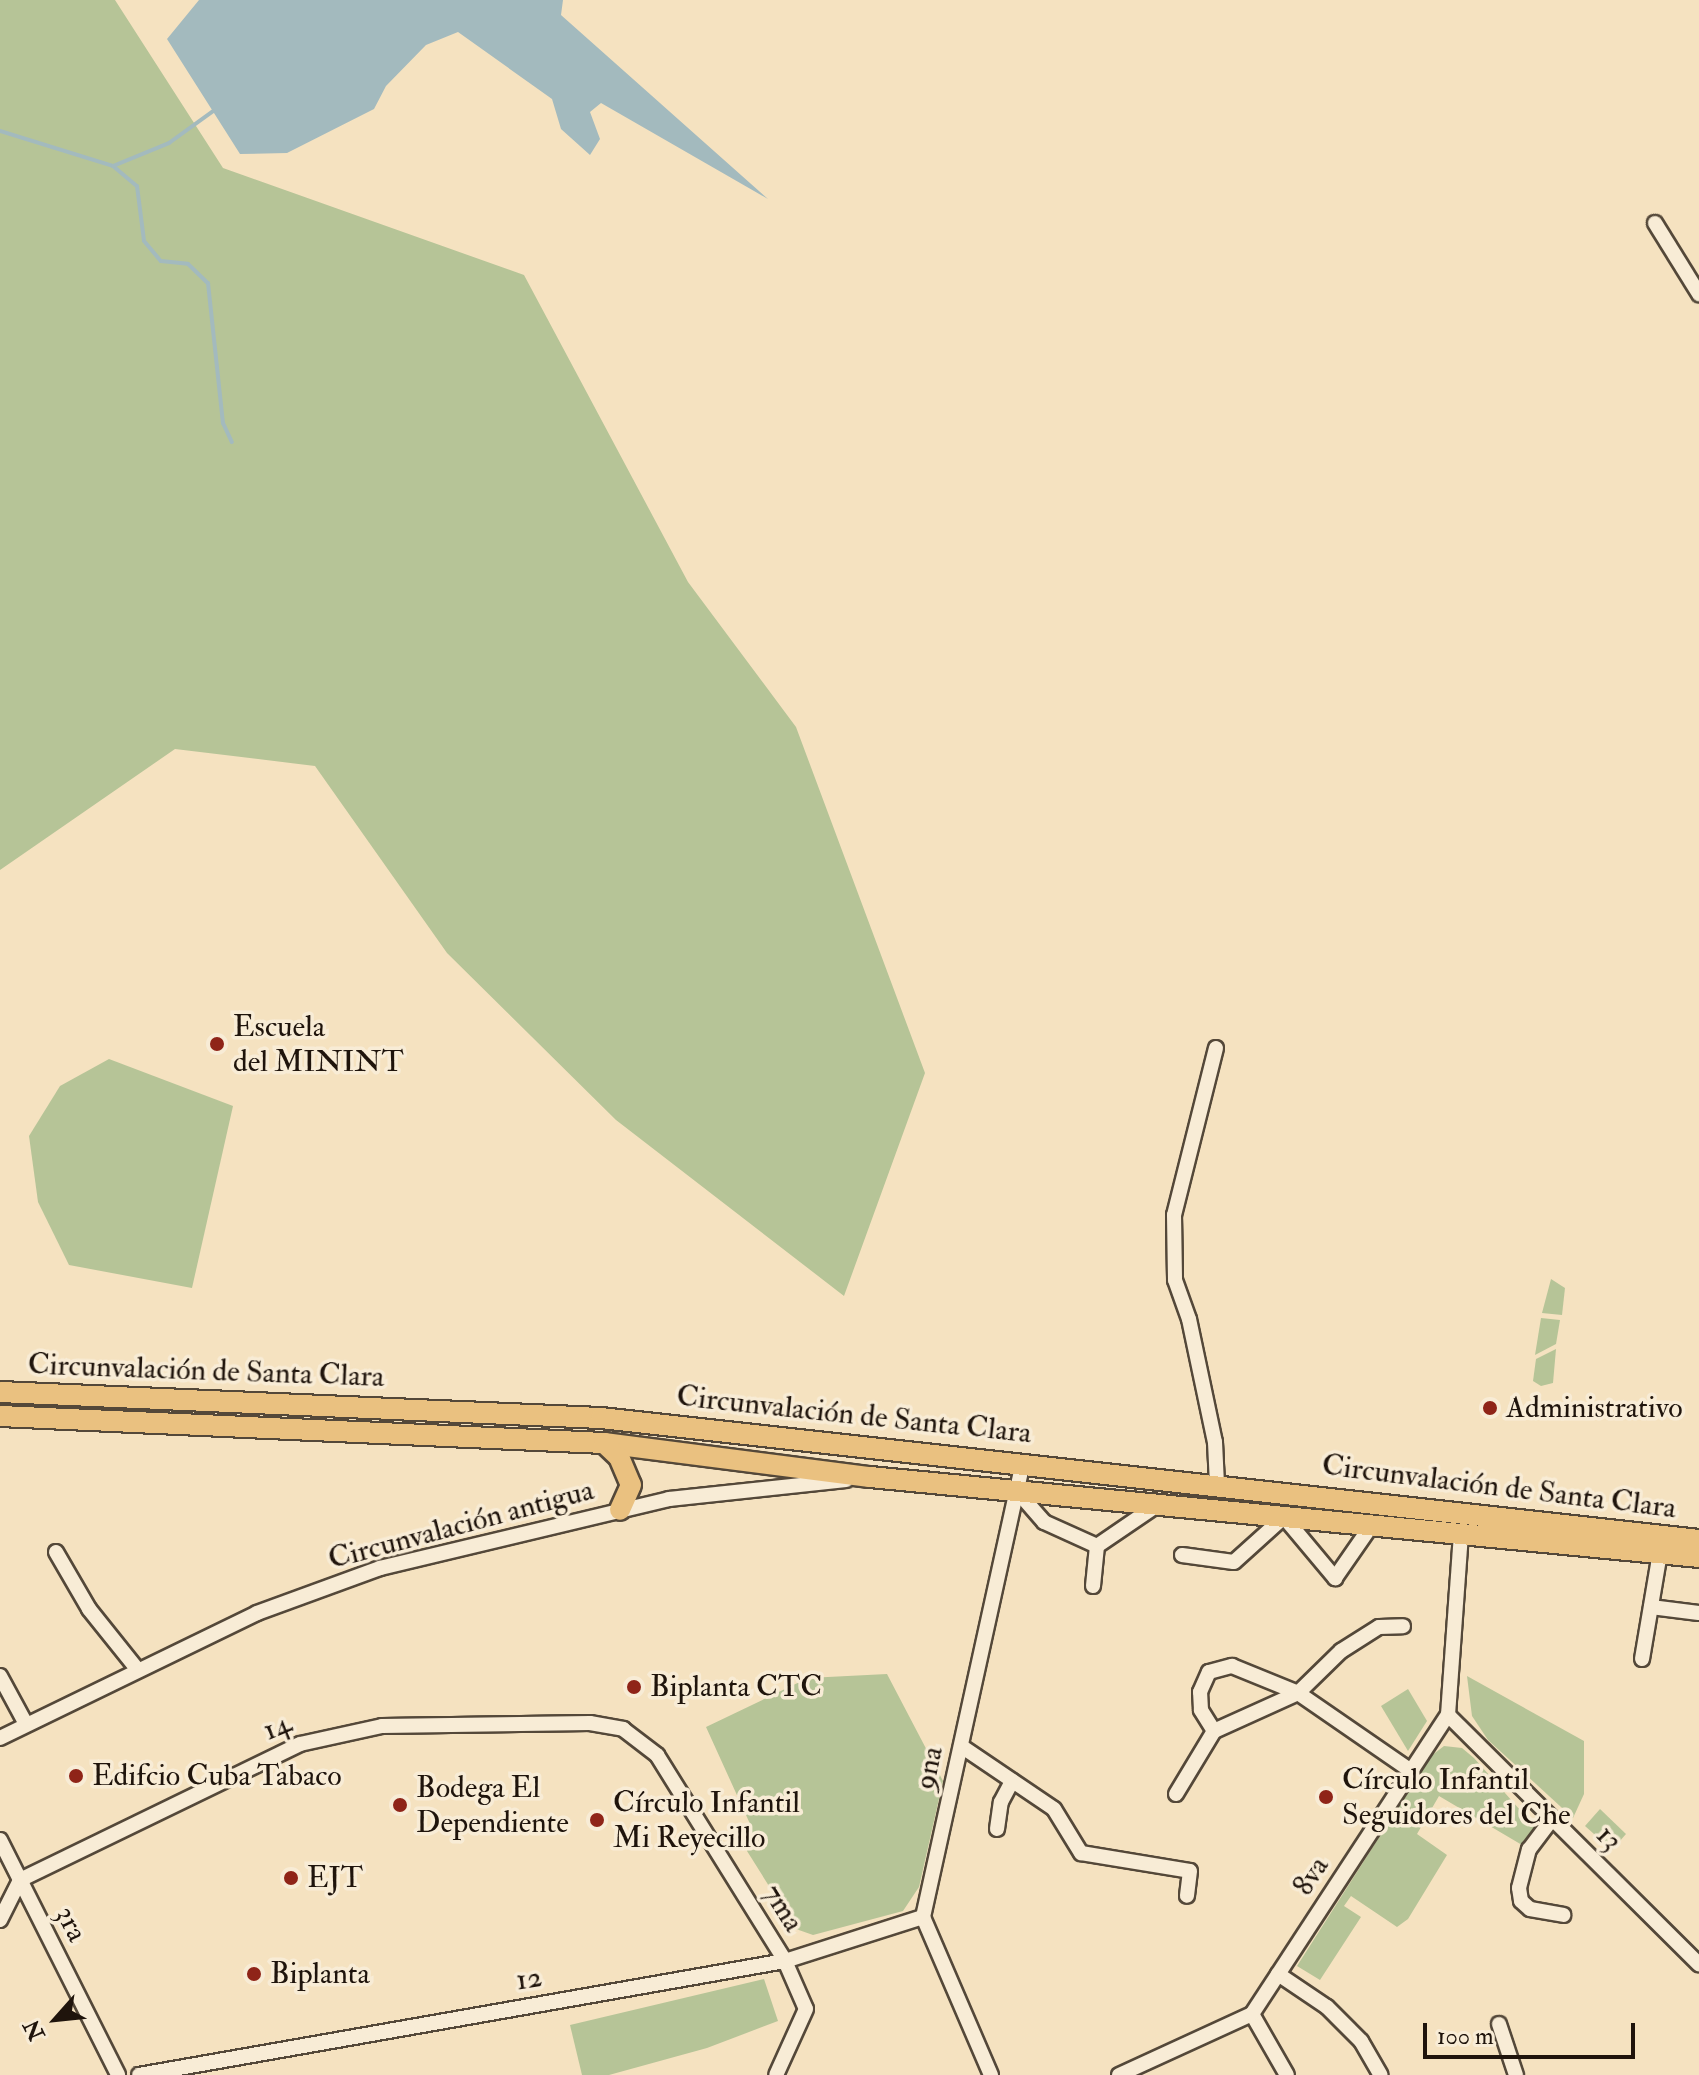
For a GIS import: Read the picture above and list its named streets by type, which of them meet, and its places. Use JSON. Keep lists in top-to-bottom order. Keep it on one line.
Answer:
{"streets":{"highway":["Circunvalación de Santa Clara"],"street":["Circunvalación antigua","14","9na","13","8va","7ma","3ra","12"]},"crossings":[["Circunvalación de Santa Clara","Circunvalación antigua"],["Circunvalación de Santa Clara","9na"],["Circunvalación de Santa Clara","8va"],["14","7ma"],["14","3ra"],["9na","12"],["13","8va"],["7ma","12"]],"places":["Escuela del MININT","Administrativo","Biplanta CTC","Edifcio Cuba Tabaco","Círculo Infantil Seguidores del Che","Bodega El Dependiente","Círculo Infantil Mi Reyecillo","EJT","Biplanta"],"scale_bar":"100 m","north":"bottom left"}
